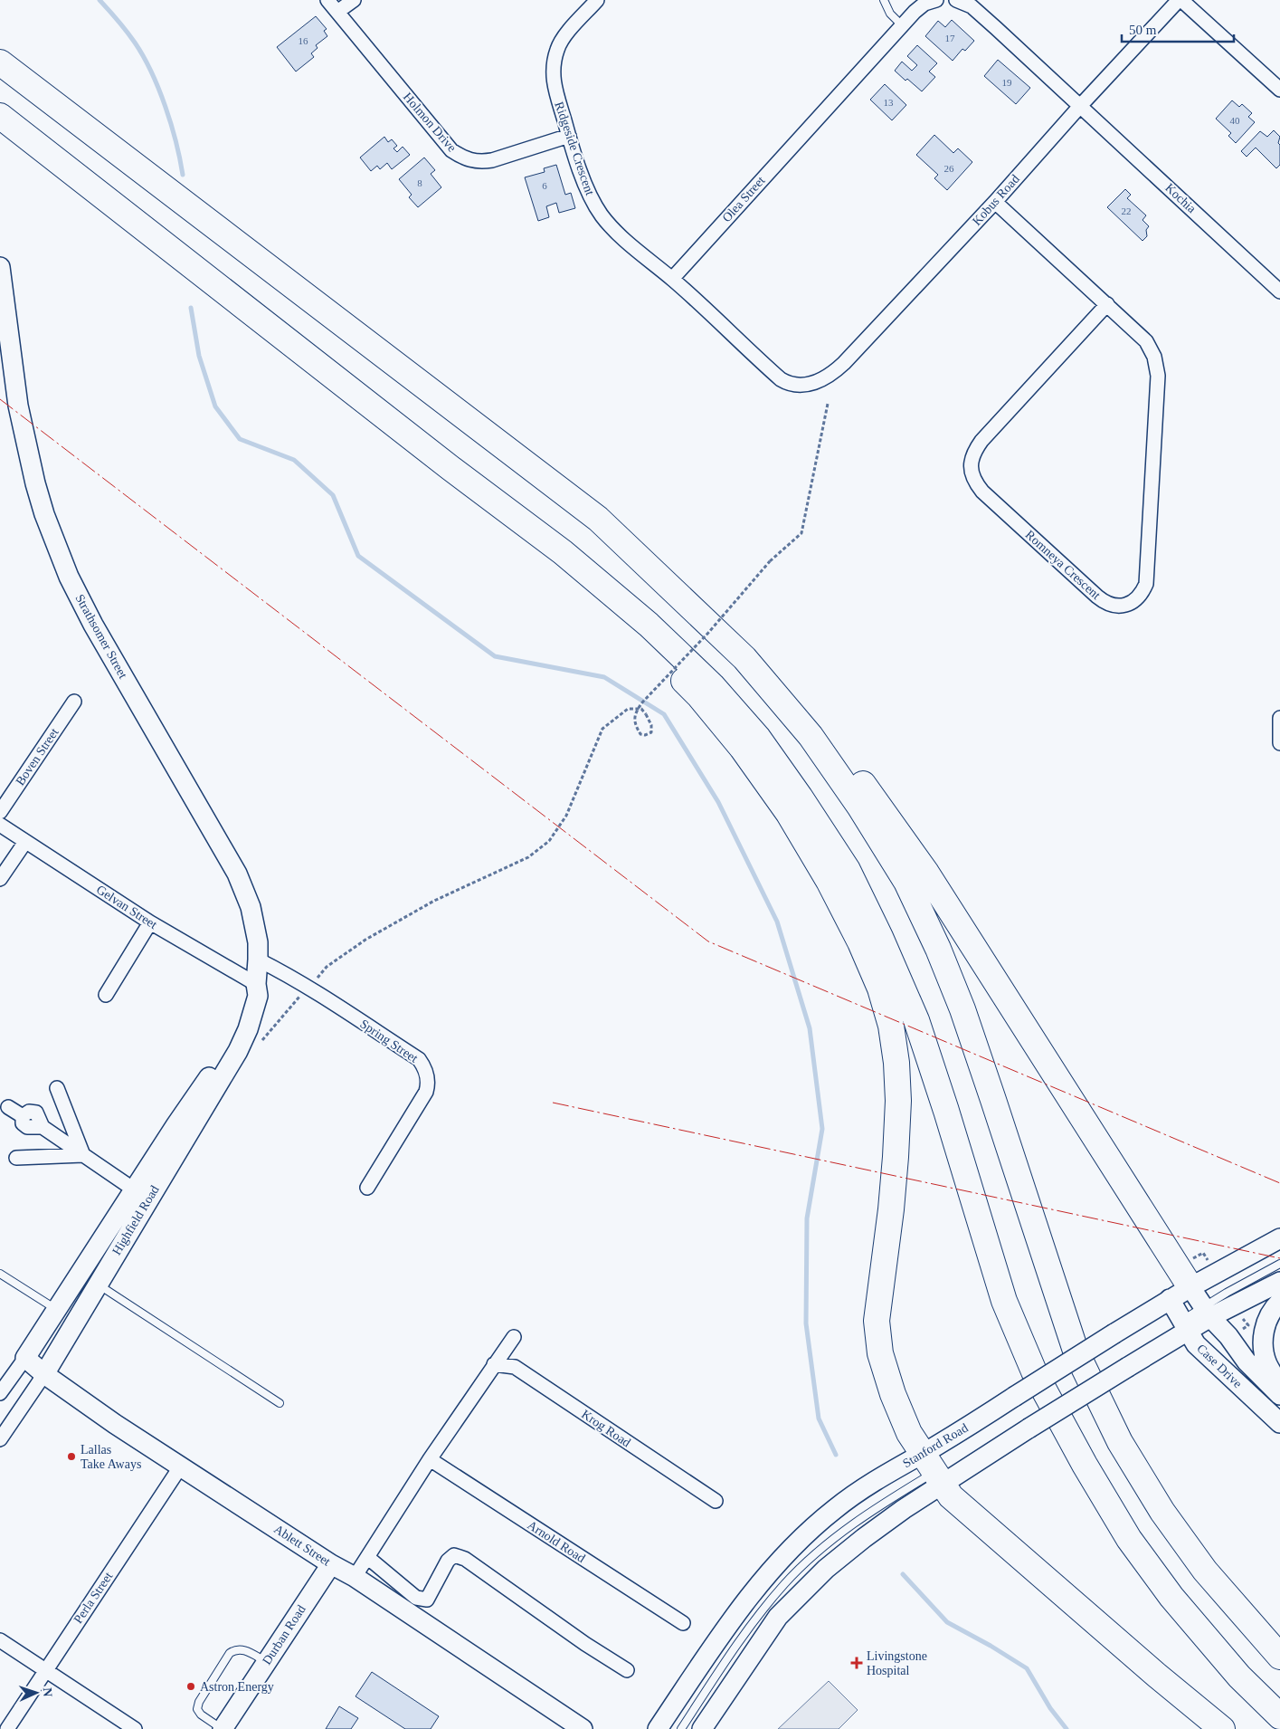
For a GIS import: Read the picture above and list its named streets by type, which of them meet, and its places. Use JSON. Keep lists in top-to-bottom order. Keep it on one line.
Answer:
{"streets":{"street":["Holmon Drive","Ridgeside Crescent","Kochia","Olea Street","Kobus Road","Romneya Crescent","Strathsomer Street","Boven Street","Gelvan Street","Spring Street","Highfield Road","Case Drive","Krog Road","Stanford Road","Arnold Road","Ablett Street","Perla Street","Durban Road"]},"crossings":[["Holmon Drive","Ridgeside Crescent"],["Ridgeside Crescent","Olea Street"],["Ridgeside Crescent","Kobus Road"],["Kochia","Kobus Road"],["Olea Street","Kobus Road"],["Kobus Road","Romneya Crescent"],["Strathsomer Street","Gelvan Street"],["Strathsomer Street","Spring Street"],["Strathsomer Street","Highfield Road"],["Gelvan Street","Highfield Road"],["Highfield Road","Ablett Street"],["Case Drive","Stanford Road"],["Ablett Street","Perla Street"],["Ablett Street","Durban Road"]],"places":{"other":["Lallas Take Aways","Astron Energy"],"health":["Livingstone Hospital"]},"house_numbers":["17","16","19","13","40","26","8","6","22"],"scale_bar":"50 m","north":"right"}
